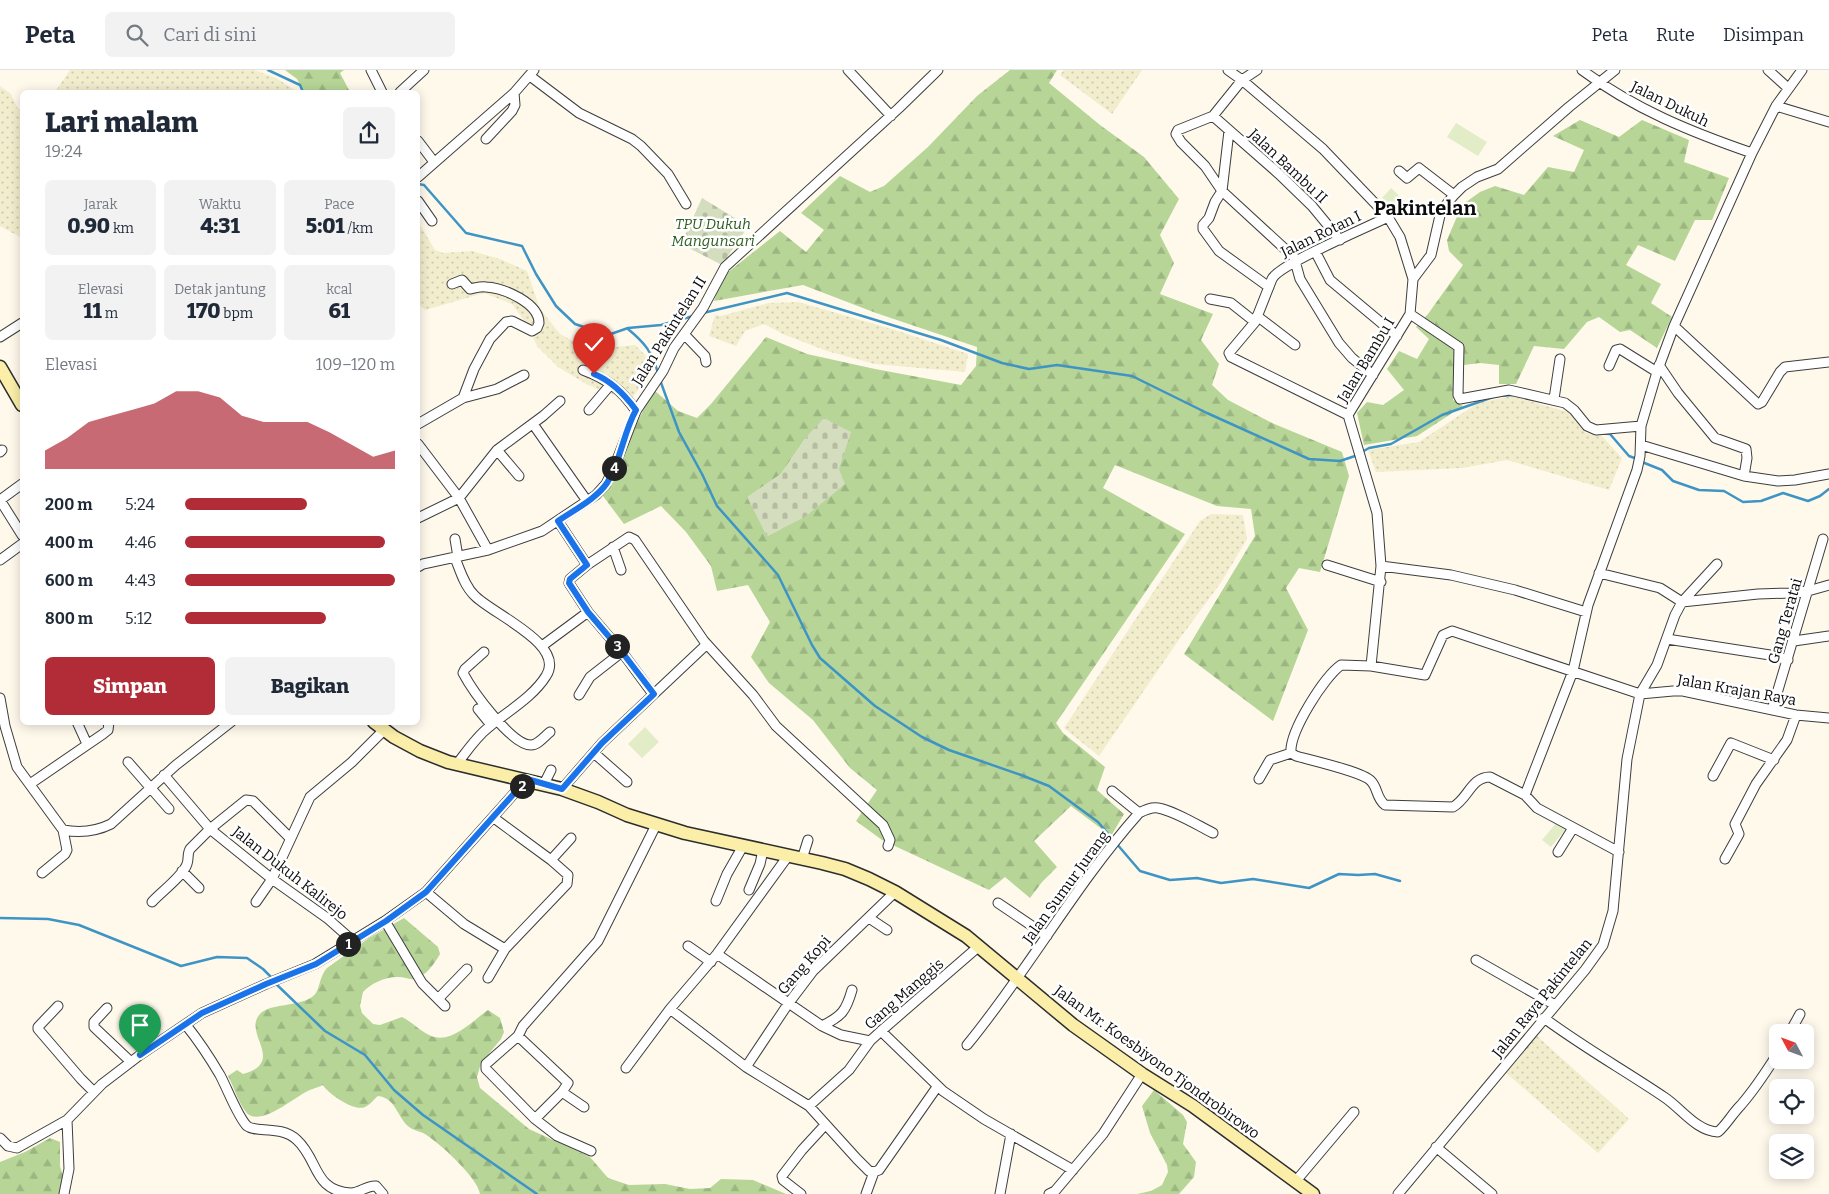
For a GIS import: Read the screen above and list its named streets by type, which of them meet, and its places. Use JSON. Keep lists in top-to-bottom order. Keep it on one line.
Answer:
{"streets":{"main road":["Jalan Mr. Koesbiyono Tjondrobirowo"],"street":["Jalan Dukuh","Jalan Bambu II","Jalan Rotan I","Jalan Pakintelan II","Jalan Bambu I","Gang Teratai","Jalan Krajan Raya","Jalan Dukuh Kalirejo","Jalan Sumur Jurang","Gang Kopi","Gang Manggis","Jalan Raya Pakintelan"]},"crossings":[["Jalan Bambu II","Jalan Rotan I"],["Jalan Rotan I","Jalan Bambu I"],["Gang Teratai","Jalan Krajan Raya"],["Jalan Krajan Raya","Jalan Raya Pakintelan"],["Jalan Dukuh Kalirejo","Jalan Mr. Koesbiyono Tjondrobirowo"],["Jalan Sumur Jurang","Jalan Mr. Koesbiyono Tjondrobirowo"],["Gang Kopi","Jalan Mr. Koesbiyono Tjondrobirowo"],["Gang Manggis","Jalan Mr. Koesbiyono Tjondrobirowo"]],"districts":["Pakintelan"],"parks":["TPU Dukuh Mangunsari"],"north":"top left","page":{"header":"Peta","search":"Cari di sini","nav":["Peta","Rute","Disimpan"],"heading":["Lari malam","19:24"],"stats":[["Jarak","0.90 km"],["Waktu","4:31"],["Pace","5:01 /km"],["Elevasi","11 m"],["Detak jantung","170 bpm"],["kcal","61"]],"chart":["Elevasi","109–120 m"],"pins":["4","3","2","1"],"list":[{"name":"200 m","note":"5:24"},{"name":"400 m","note":"4:46"},{"name":"600 m","note":"4:43"},{"name":"800 m","note":"5:12"}],"buttons":["Simpan","Bagikan"]}}
